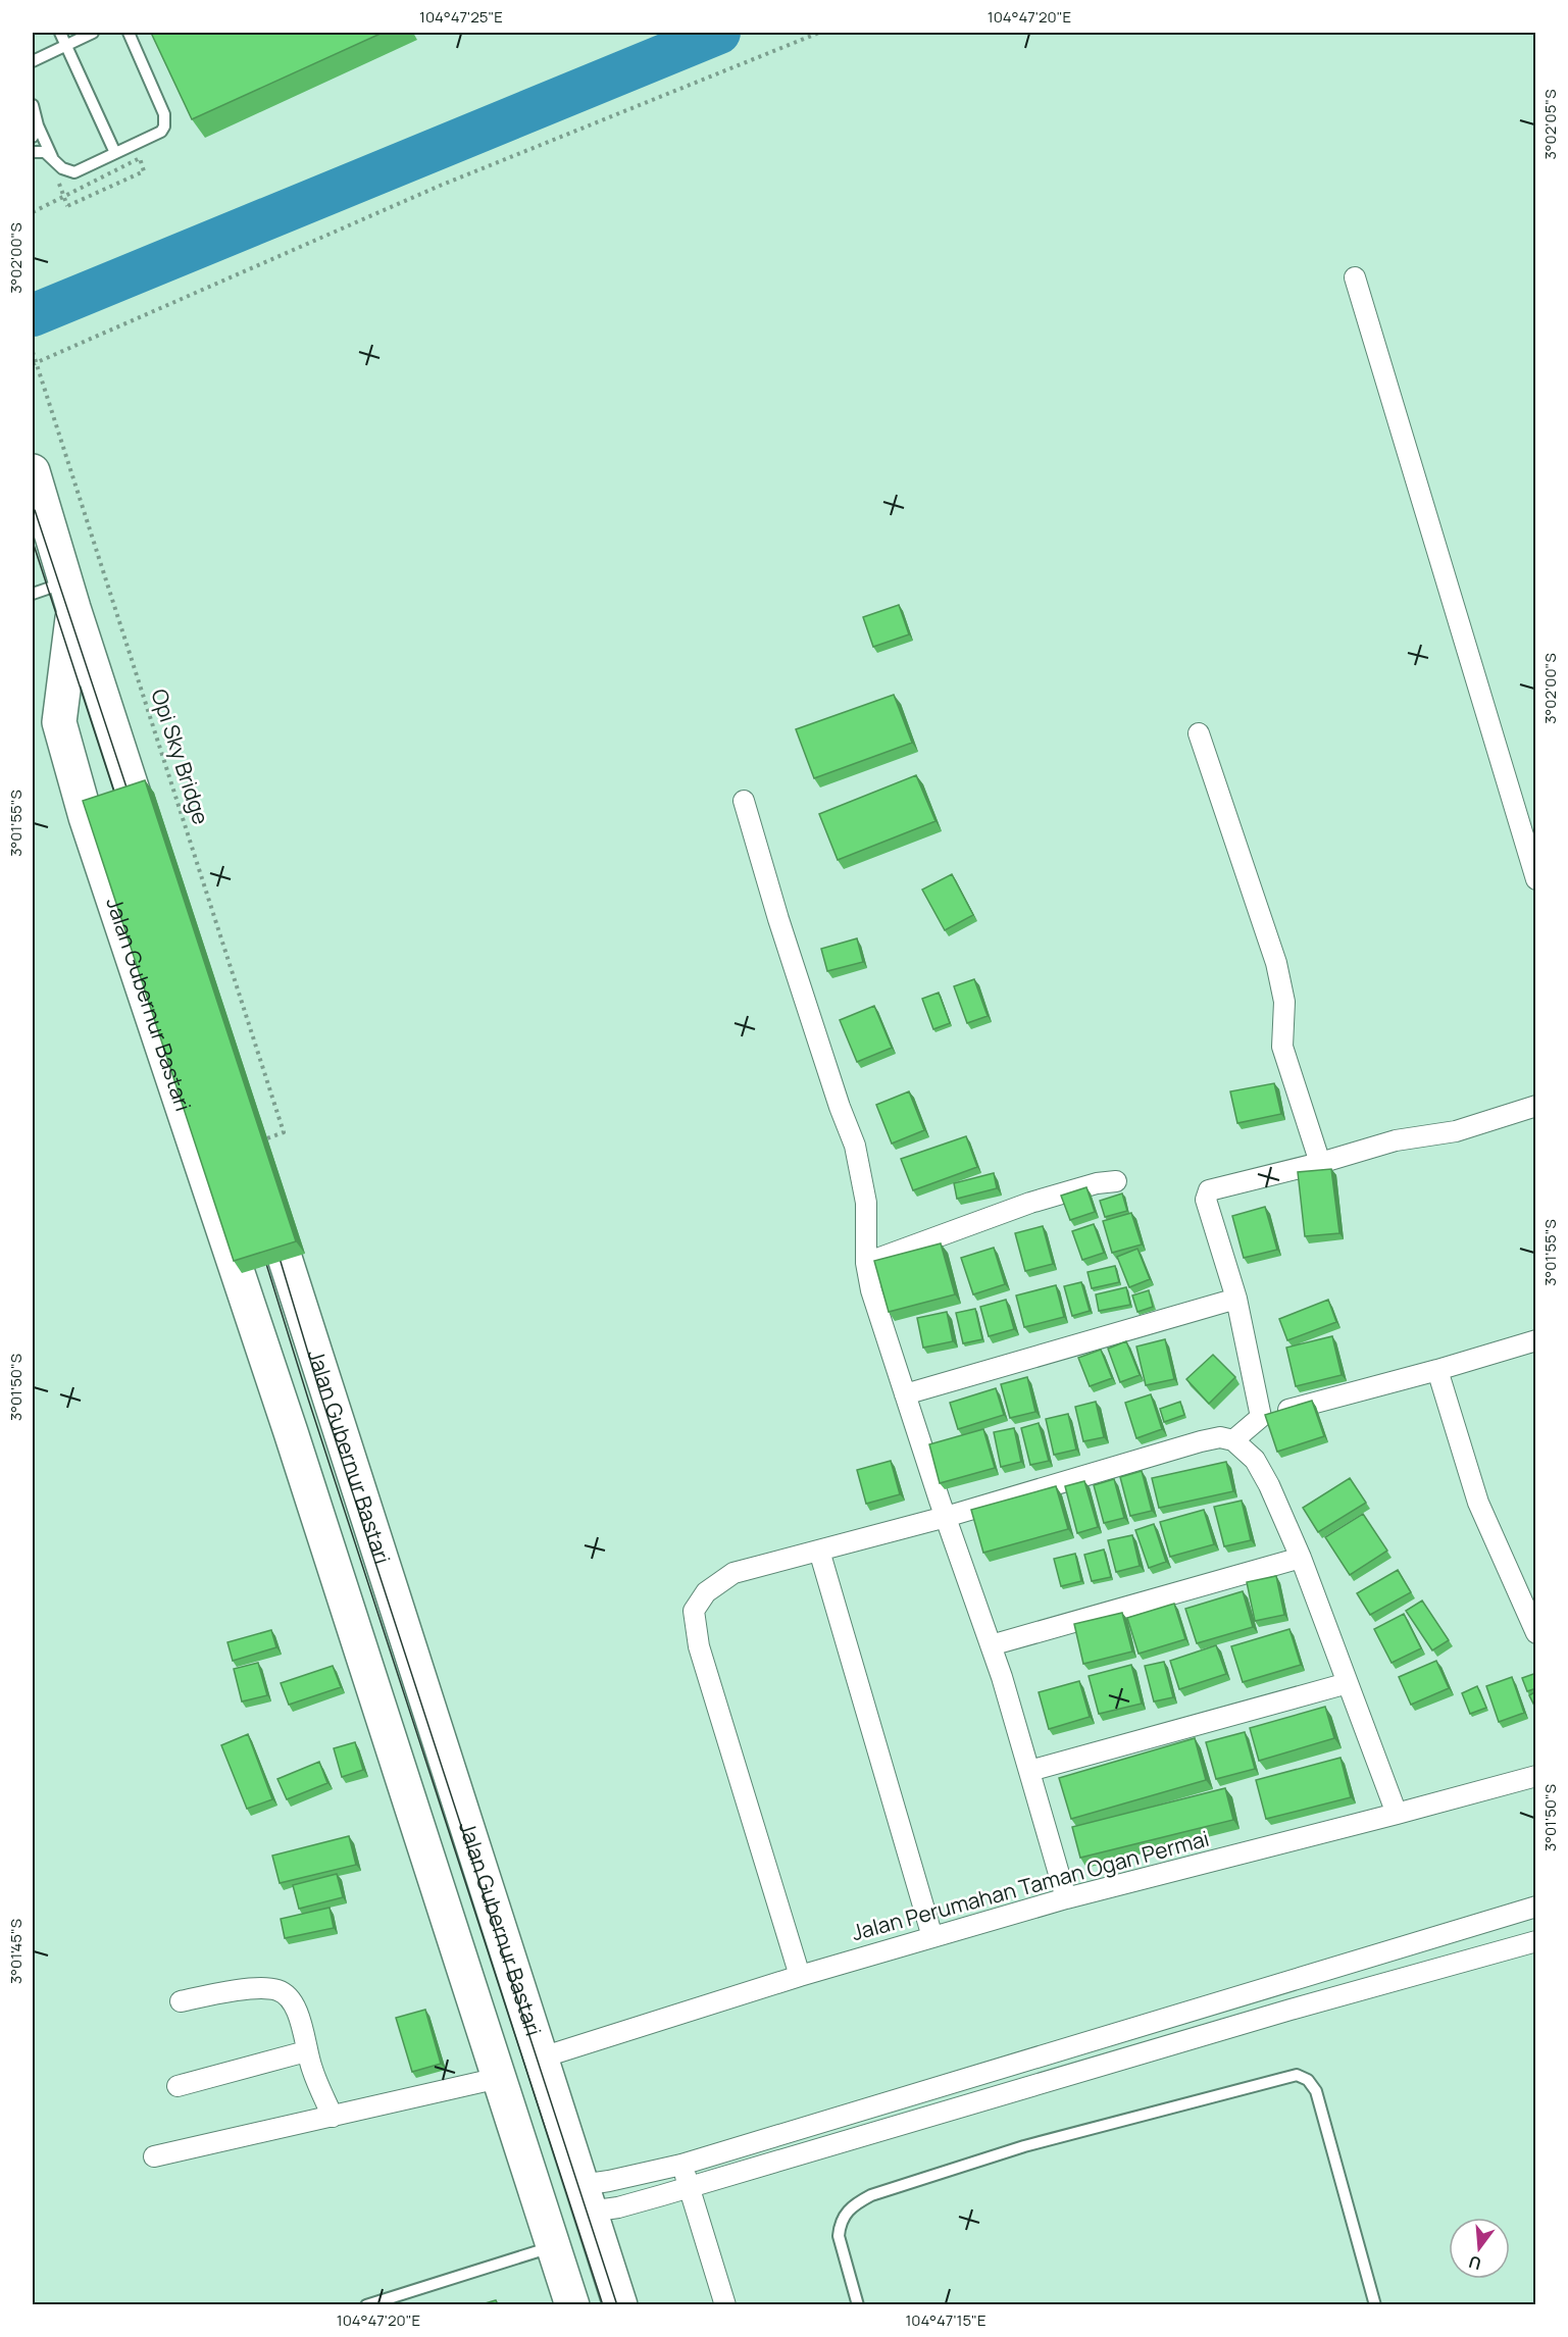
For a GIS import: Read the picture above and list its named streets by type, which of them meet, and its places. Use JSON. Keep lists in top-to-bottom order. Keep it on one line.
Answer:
{"streets":{"highway":["Jalan Gubernur Bastari"],"street":["Jalan Perumahan Taman Ogan Permai"],"path":["Opi Sky Bridge"]},"crossings":[["Jalan Gubernur Bastari","Jalan Perumahan Taman Ogan Permai"]],"north":"bottom","coordinates":["104°47'25\"E","104°47'20\"E","3°02'05\"S","3°02'00\"S","3°01'55\"S","3°01'50\"S","3°01'45\"S","104°47'15\"E"]}
